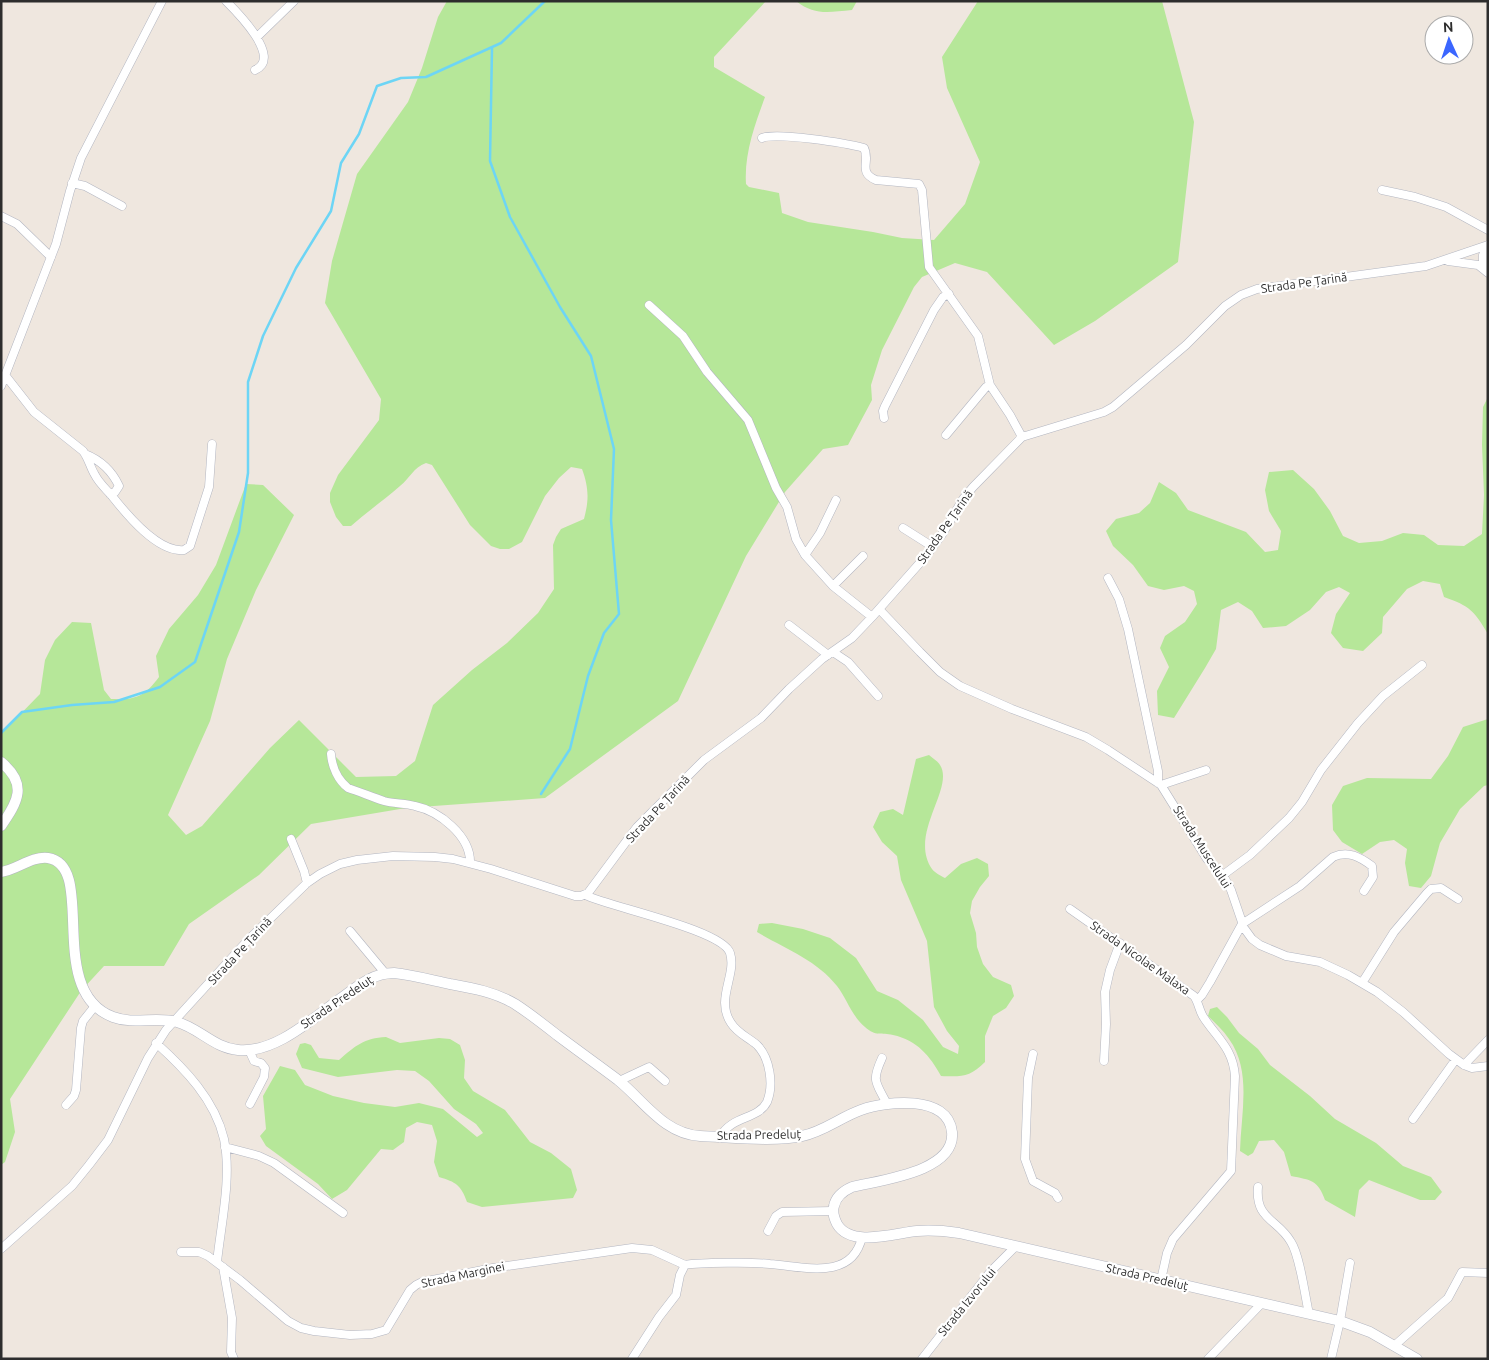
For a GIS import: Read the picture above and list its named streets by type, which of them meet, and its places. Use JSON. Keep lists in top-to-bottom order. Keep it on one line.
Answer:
{"streets":{"main road":["Strada Predeluț"],"street":["Strada Pe Țarină","Strada Muscelului","Strada Nicolae Malaxa","Strada Marginei","Strada Izvorului"]},"crossings":[["Strada Pe Țarină","Strada Muscelului"],["Strada Pe Țarină","Strada Predeluț"],["Strada Nicolae Malaxa","Strada Predeluț"],["Strada Predeluț","Strada Izvorului"]],"north":"top"}
